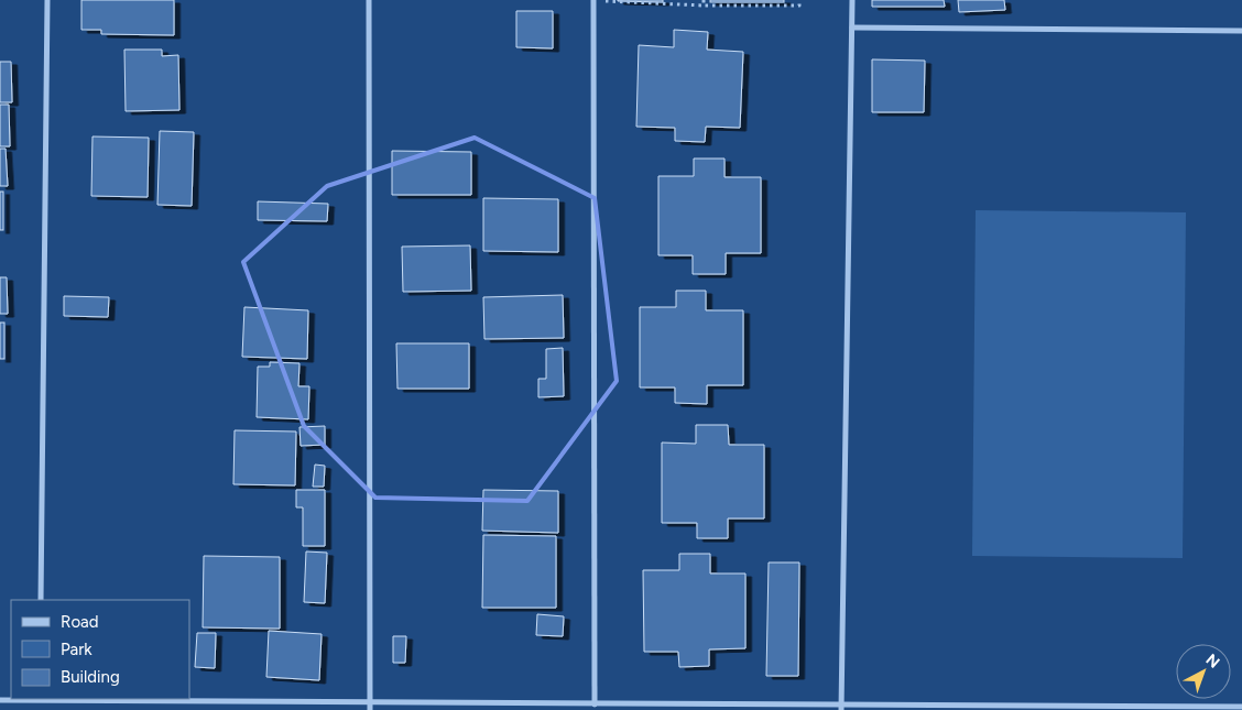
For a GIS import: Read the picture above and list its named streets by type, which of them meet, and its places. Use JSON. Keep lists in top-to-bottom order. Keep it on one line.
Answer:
{"legend":["Road","Park","Building"],"north":"top right"}
